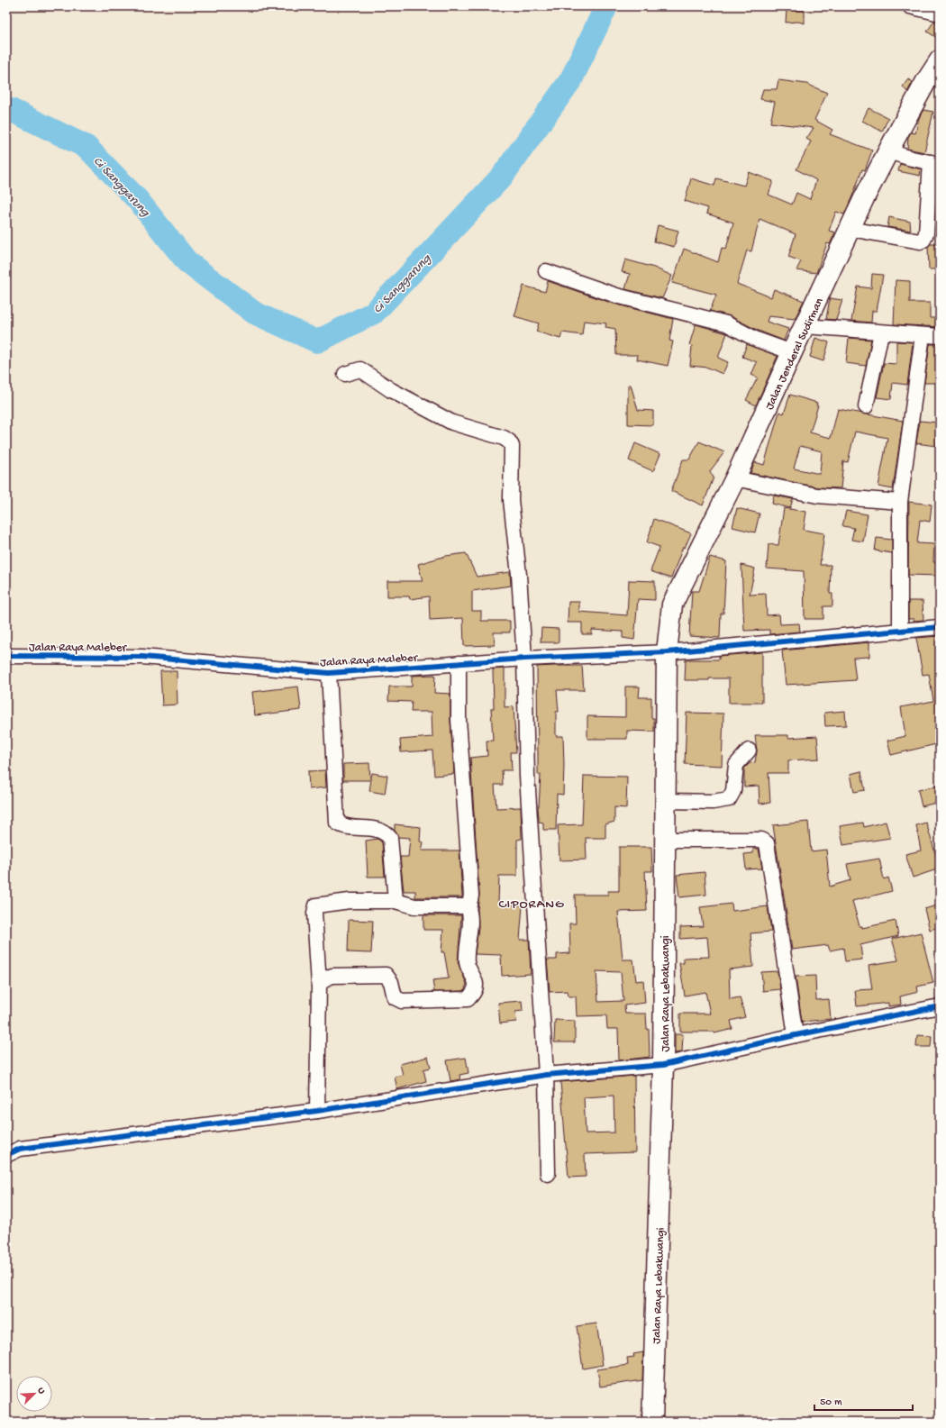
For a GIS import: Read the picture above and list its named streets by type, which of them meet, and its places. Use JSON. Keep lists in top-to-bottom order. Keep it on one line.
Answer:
{"streets":{"main road":["Jalan Jenderal Sudirman","Jalan Raya Lebakwangi"],"street":["Jalan Raya Maleber"]},"crossings":[["Jalan Jenderal Sudirman","Jalan Raya Maleber"],["Jalan Jenderal Sudirman","Jalan Raya Lebakwangi"],["Jalan Raya Maleber","Jalan Raya Lebakwangi"]],"districts":["CIPORANG"],"water":["Ci Sanggarung"],"scale_bar":"50 m","north":"top right"}
